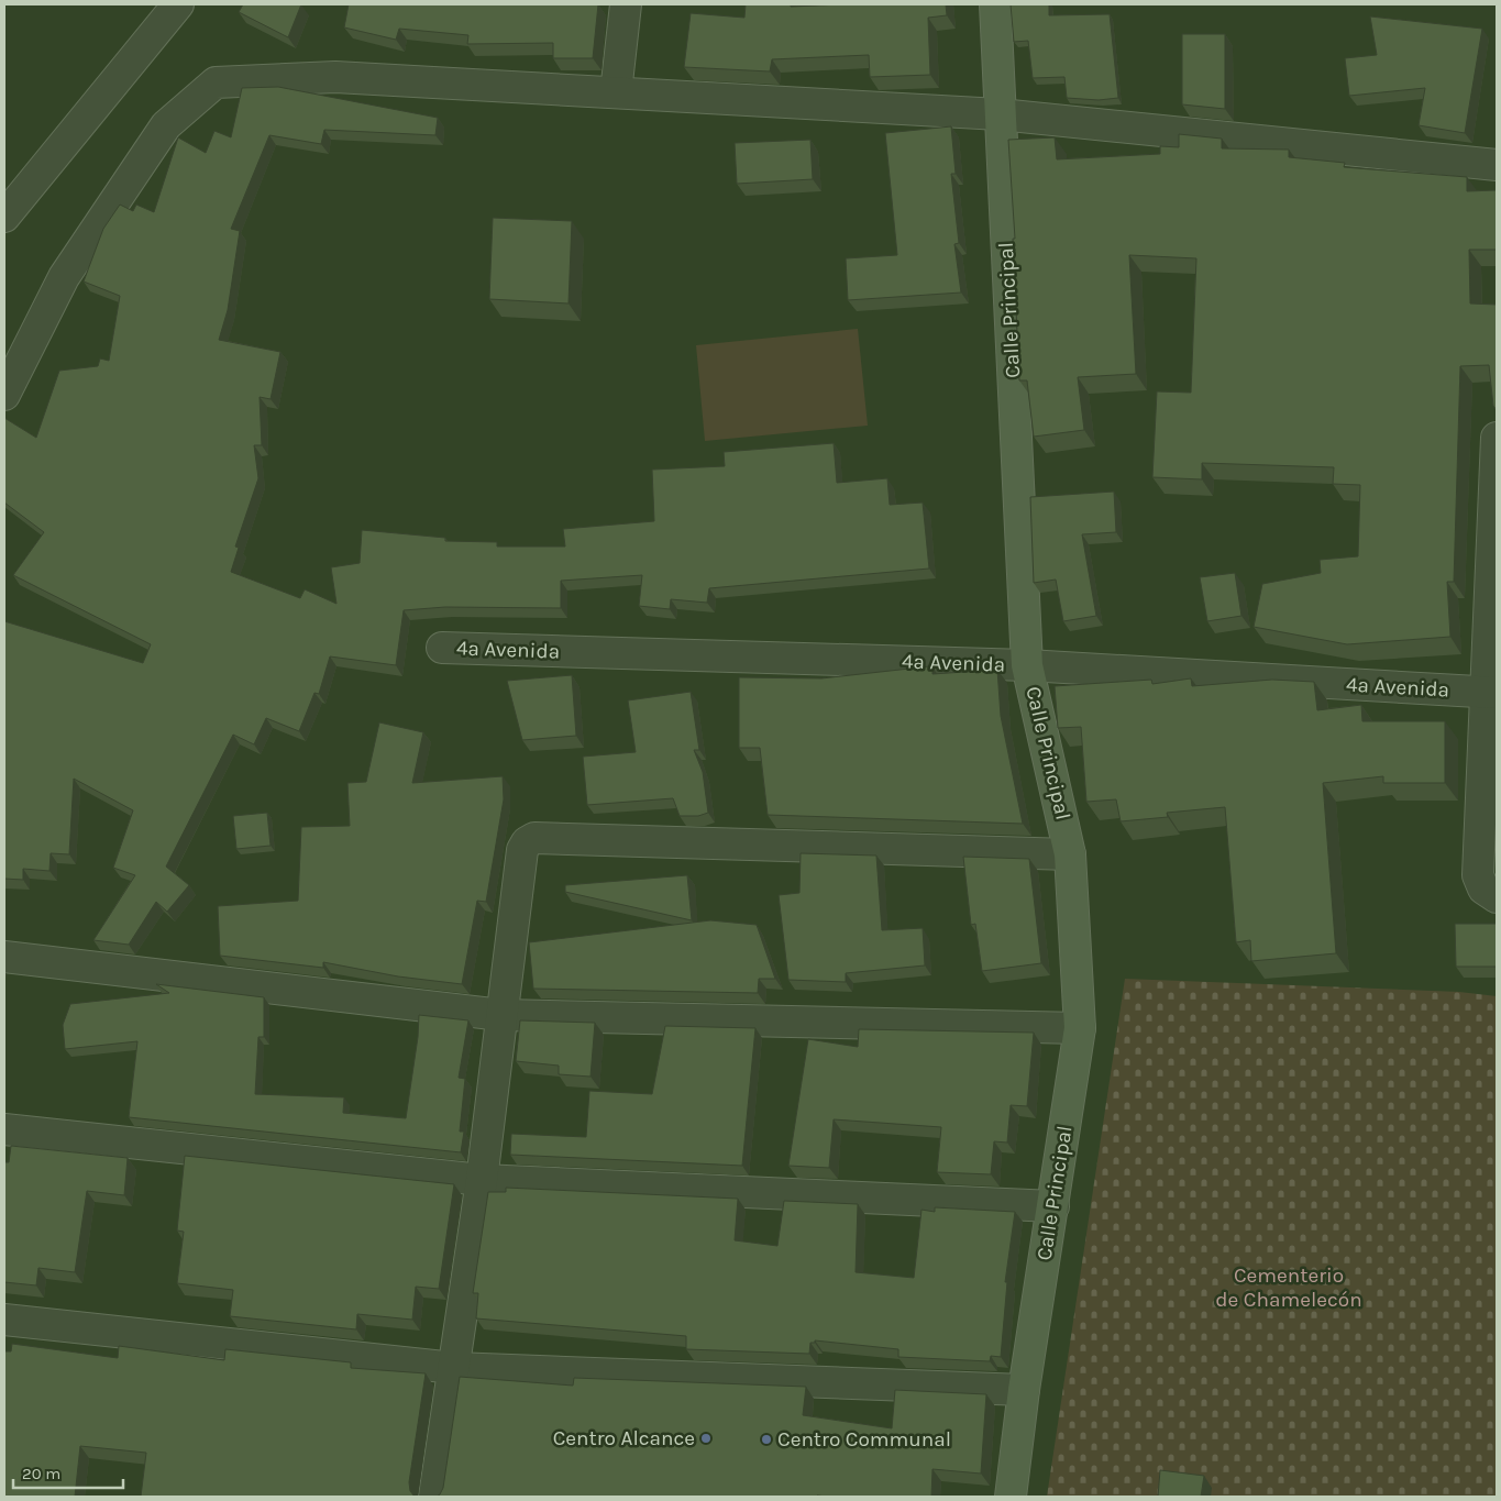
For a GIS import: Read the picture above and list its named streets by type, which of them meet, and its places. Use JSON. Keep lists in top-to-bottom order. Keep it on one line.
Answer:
{"streets":{"street":["Calle Principal","4a Avenida"]},"crossings":[["Calle Principal","4a Avenida"]],"parks":["Cementerio de Chamelecón"],"places":["Centro Alcance","Centro Communal"],"scale_bar":"20 m"}
